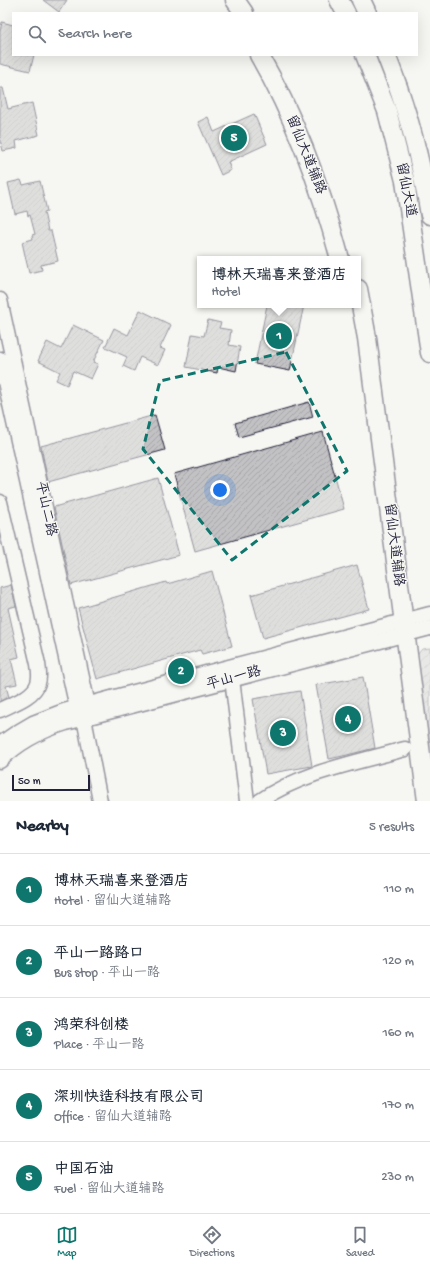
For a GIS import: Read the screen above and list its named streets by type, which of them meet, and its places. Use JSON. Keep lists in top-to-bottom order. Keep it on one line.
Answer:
{"streets":{"main road":["留仙大道辅路","留仙大道"],"street":["平山二路","平山一路"]},"crossings":[["留仙大道辅路","平山一路"],["平山二路","平山一路"]],"scale_bar":"50 m","page":{"search":"Search here","pins":["5","1","2","4","3"],"popup":["博林天瑞喜来登酒店","Hotel"],"scale":"50 m","heading":["Nearby","5 results"],"list":[{"mark":"1","name":"博林天瑞喜来登酒店","note":"Hotel · 留仙大道辅路","value":"110 m"},{"mark":"2","name":"平山一路路口","note":"Bus stop · 平山一路","value":"120 m"},{"mark":"3","name":"鸿荣科创楼","note":"Place · 平山一路","value":"160 m"},{"mark":"4","name":"深圳快造科技有限公司","note":"Office · 留仙大道辅路","value":"170 m"},{"mark":"5","name":"中国石油","note":"Fuel · 留仙大道辅路","value":"230 m"}],"nav":["Map","Directions","Saved"]}}
